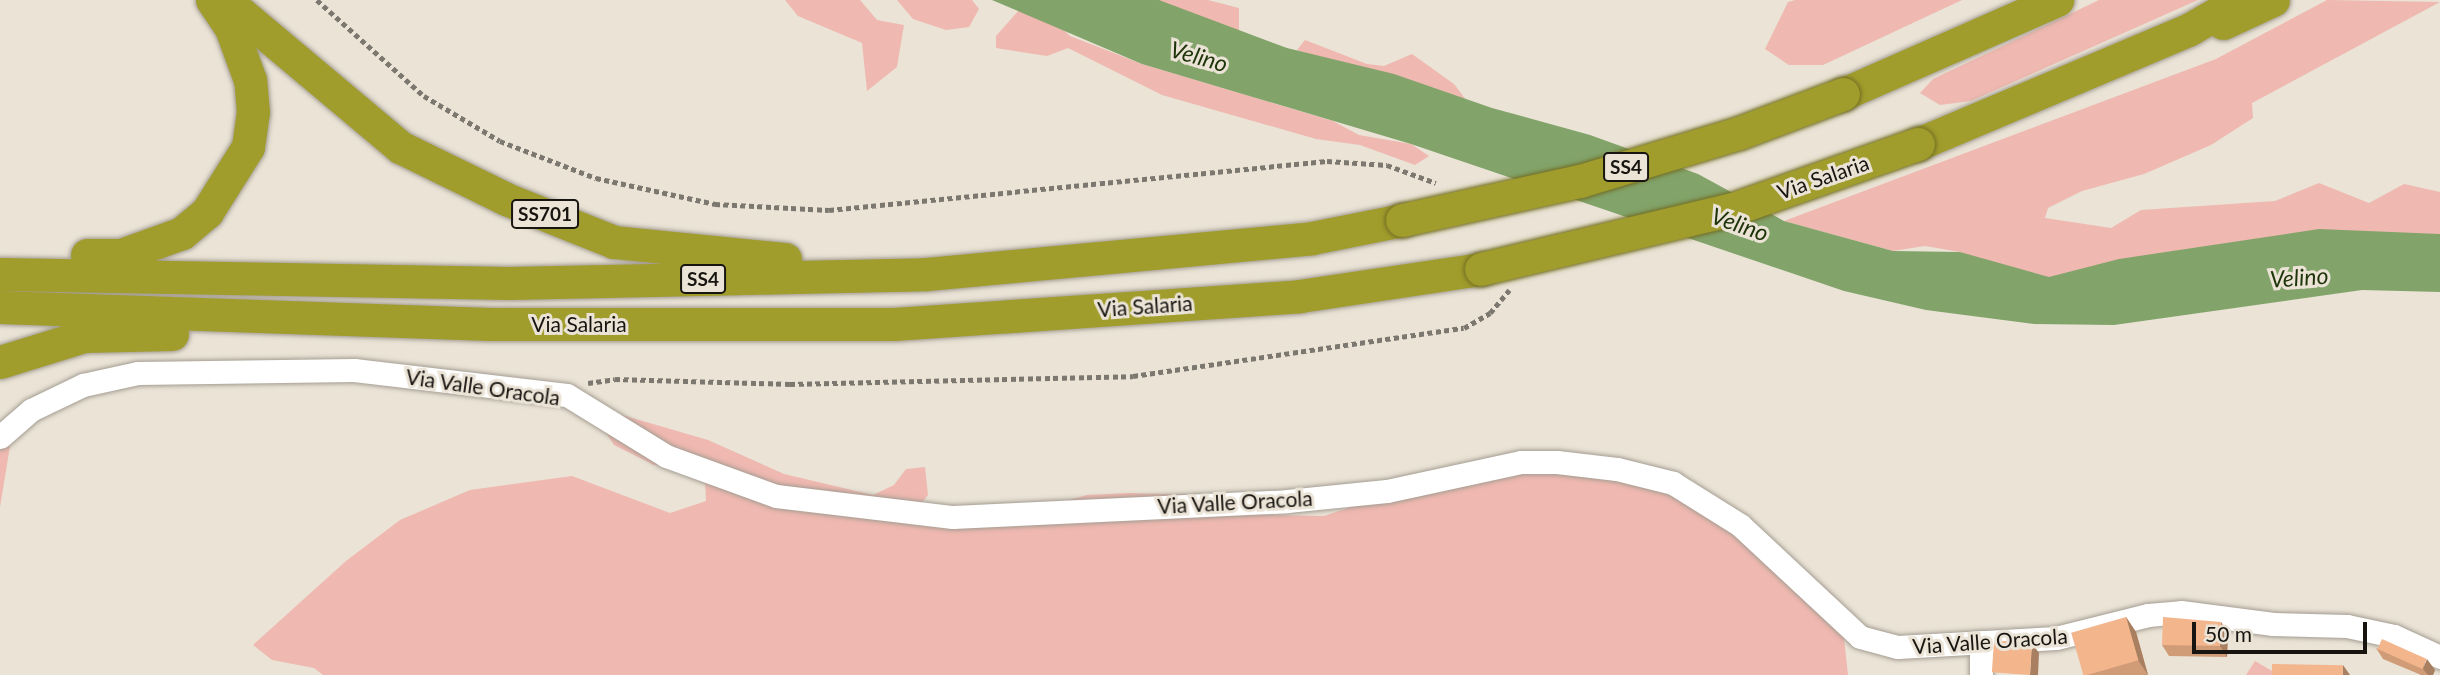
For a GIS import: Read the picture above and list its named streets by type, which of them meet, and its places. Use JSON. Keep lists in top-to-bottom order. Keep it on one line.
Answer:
{"streets":{"highway":["SS4","Via Salaria","SS701"],"street":["Via Valle Oracola"]},"crossings":[["Via Salaria","SS701"]],"water":["Velino"],"scale_bar":"50 m"}
